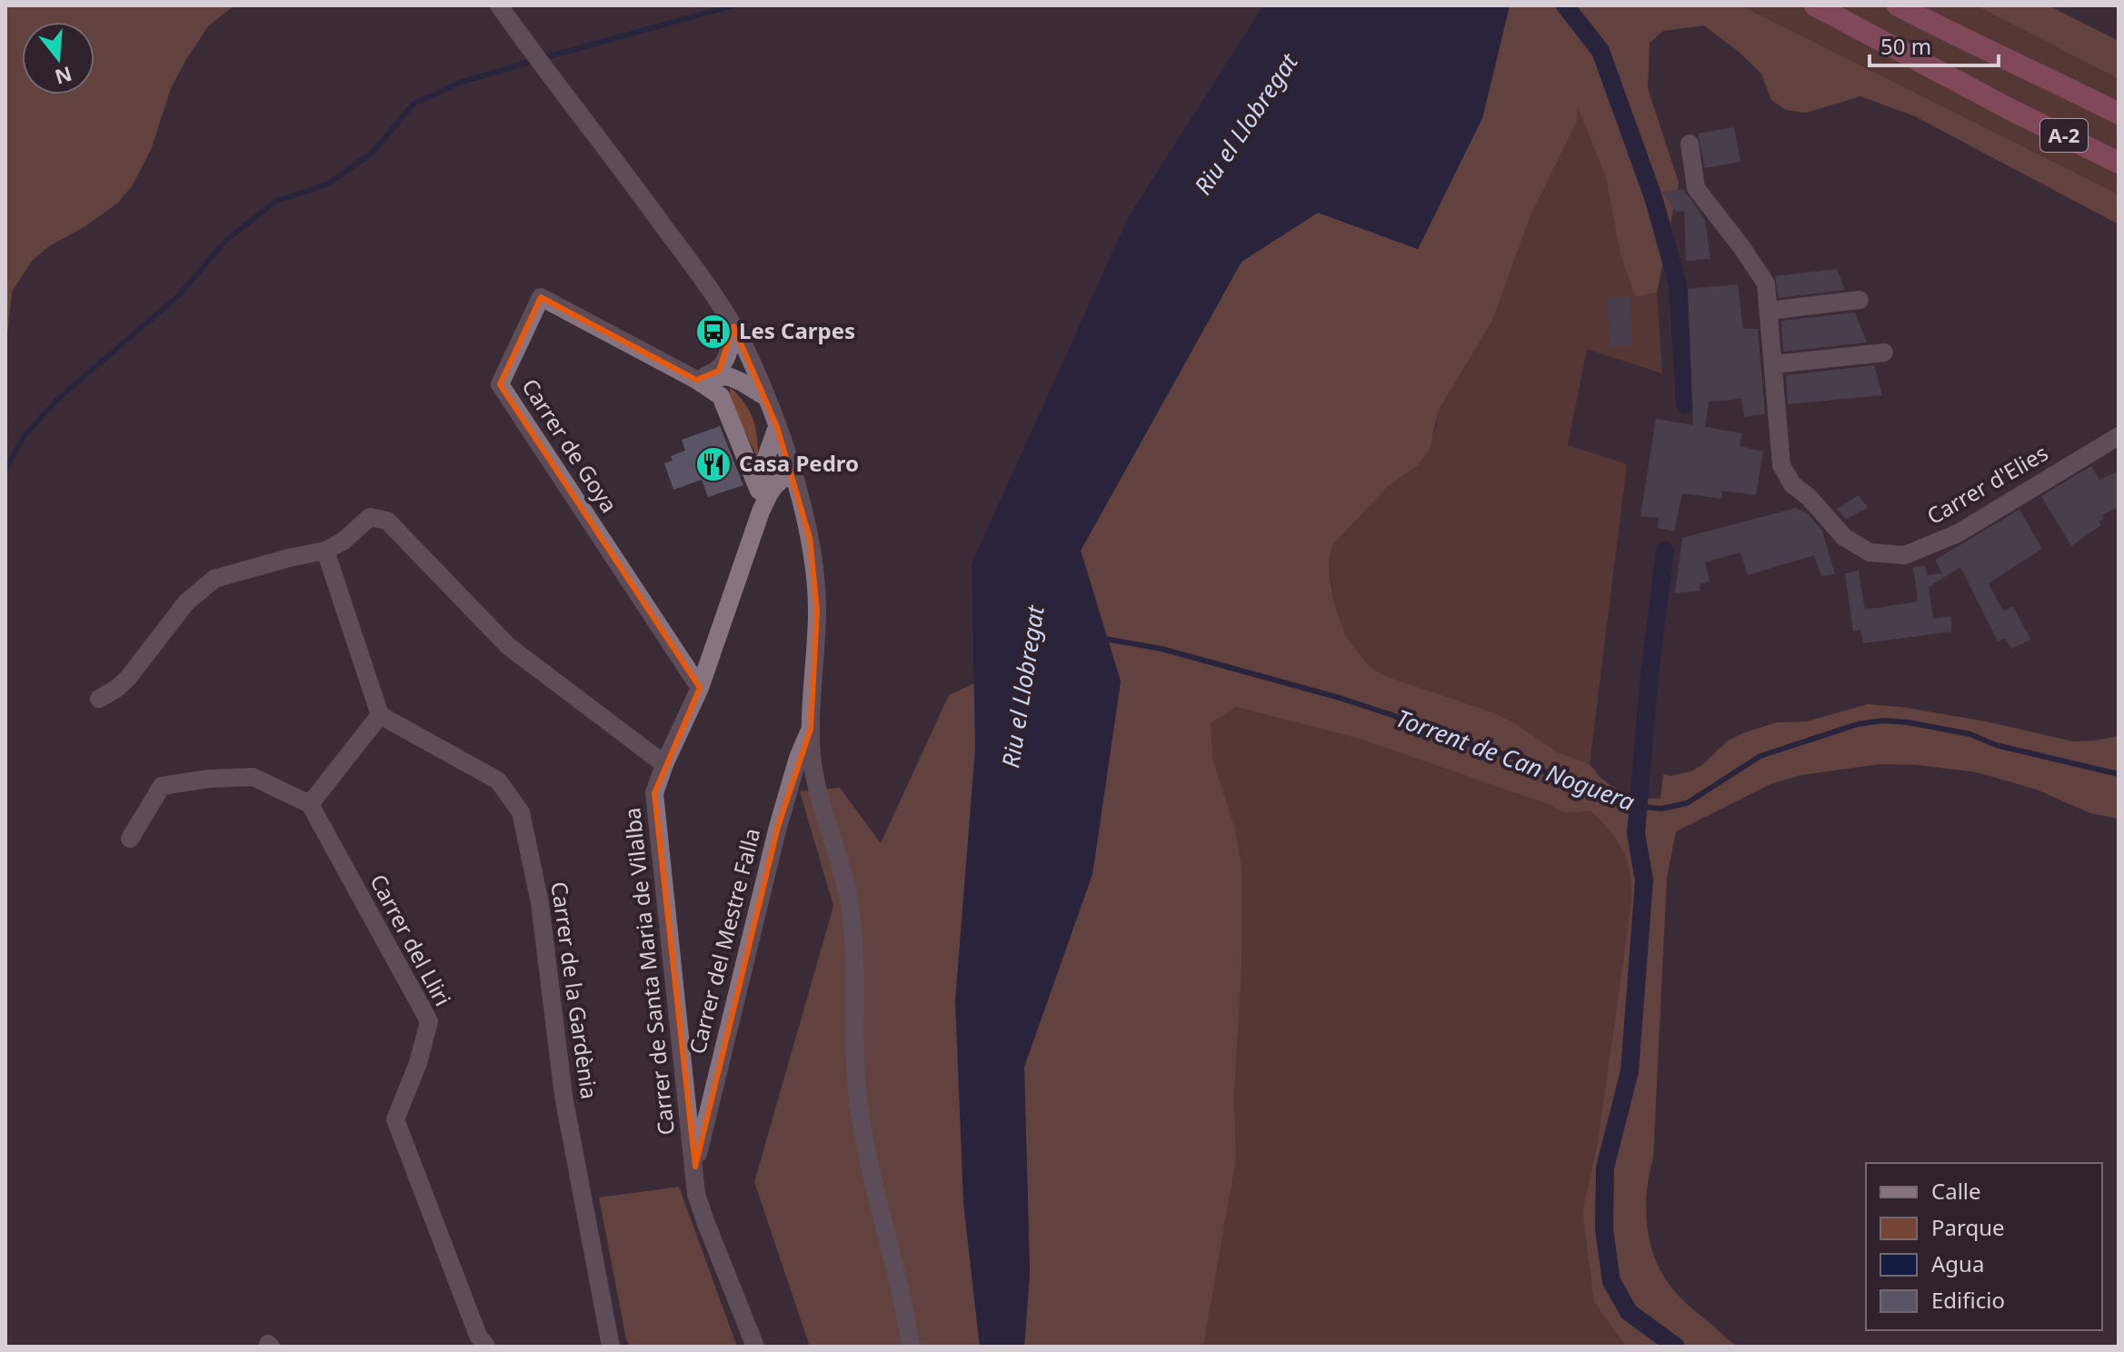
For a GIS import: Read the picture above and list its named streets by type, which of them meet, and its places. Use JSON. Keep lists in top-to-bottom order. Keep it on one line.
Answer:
{"streets":{"highway":["A-2"],"street":["Carrer de Goya","Carrer d'Elies","Carrer del Lliri","Carrer del Mestre Falla","Carrer de Santa Maria de Vilalba","Carrer de la Gardènia"]},"crossings":[["Carrer de Goya","Carrer de Santa Maria de Vilalba"],["Carrer del Mestre Falla","Carrer de Santa Maria de Vilalba"]],"water":["Riu el Llobregat","Torrent de Can Noguera"],"places":{"bus stop":["Les Carpes"],"restaurant":["Casa Pedro"]},"legend":["Calle","Parque","Agua","Edificio"],"scale_bar":"50 m","north":"bottom"}
